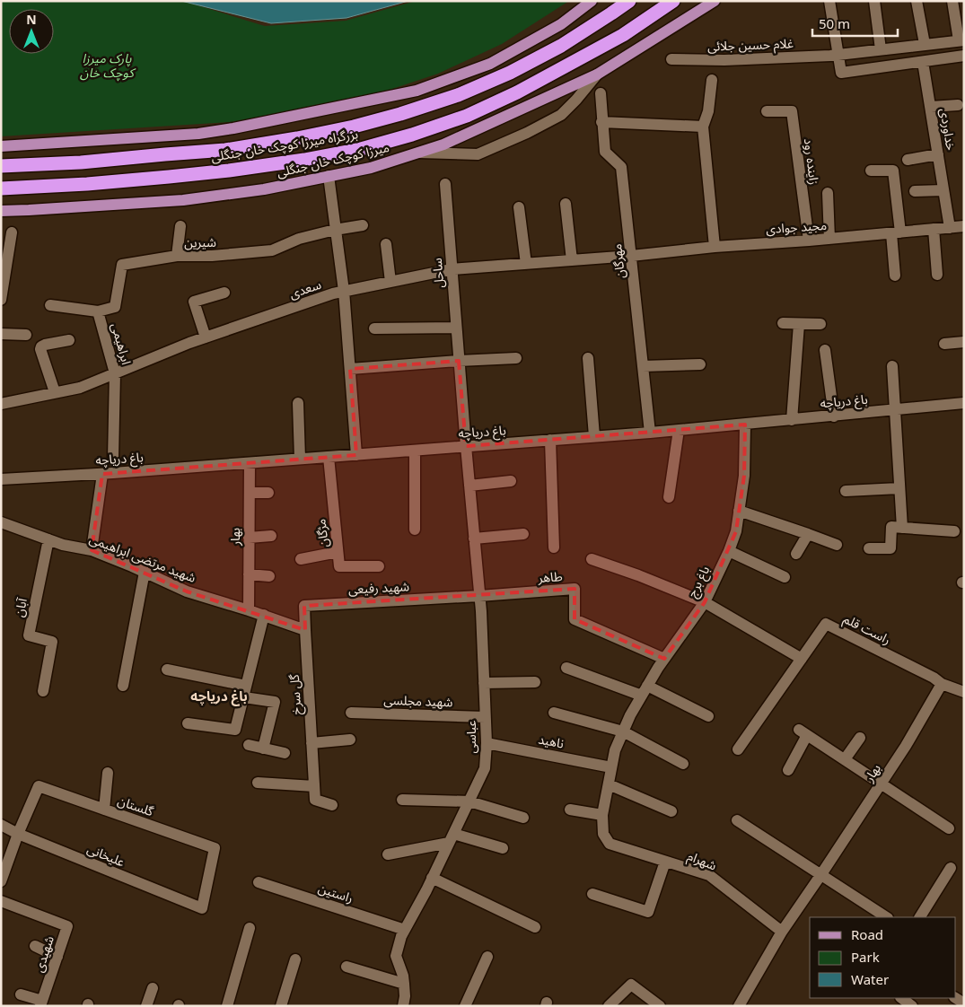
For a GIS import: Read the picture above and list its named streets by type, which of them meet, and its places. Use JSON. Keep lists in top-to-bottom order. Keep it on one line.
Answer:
{"streets":{"highway":["بزرگراه میرزا کوچک خان جنگلی"],"main road":["میرزا کوچک خان جنگلی"],"street":["غلام حسین جلائی","خداوردی","زاینده رود","مجید جوادی","شیرین","مهرگان","ساحل","سعدی","ابراهیمی","باغ دریاچه","مژگان","بهار","شهید مرتضی ابراهیمی","طاهر","باغ برج","شهید رفیعی","آبان","راست قلم","گل سرخ","شهید مجلسی","عباسی","ناهید","گلستان","علیخانی","شهرام","راستین","شهیدی"]},"crossings":[["خداوردی","مجید جوادی"],["زاینده رود","مجید جوادی"],["مجید جوادی","مهرگان"],["مجید جوادی","سعدی"],["شیرین","ابراهیمی"],["مهرگان","سعدی"],["مهرگان","باغ دریاچه"],["ساحل","سعدی"],["ساحل","باغ دریاچه"],["ساحل","عباسی"],["سعدی","ابراهیمی"],["باغ دریاچه","مژگان"],["باغ دریاچه","بهار"],["باغ دریاچه","باغ برج"],["باغ دریاچه","عباسی"],["بهار","شهید مرتضی ابراهیمی"],["بهار","راست قلم"],["بهار","شهرام"],["شهید مرتضی ابراهیمی","آبان"],["طاهر","باغ برج"],["طاهر","شهید رفیعی"],["طاهر","عباسی"],["باغ برج","ناهید"],["باغ برج","شهرام"],["شهید رفیعی","گل سرخ"],["شهید رفیعی","عباسی"],["شهید مجلسی","عباسی"],["عباسی","ناهید"],["عباسی","راستین"],["گلستان","علیخانی"]],"districts":["باغ دریاچه"],"parks":["پارک میرزا کوچک خان"],"legend":["Road","Park","Water"],"scale_bar":"50 m","north":"top"}
